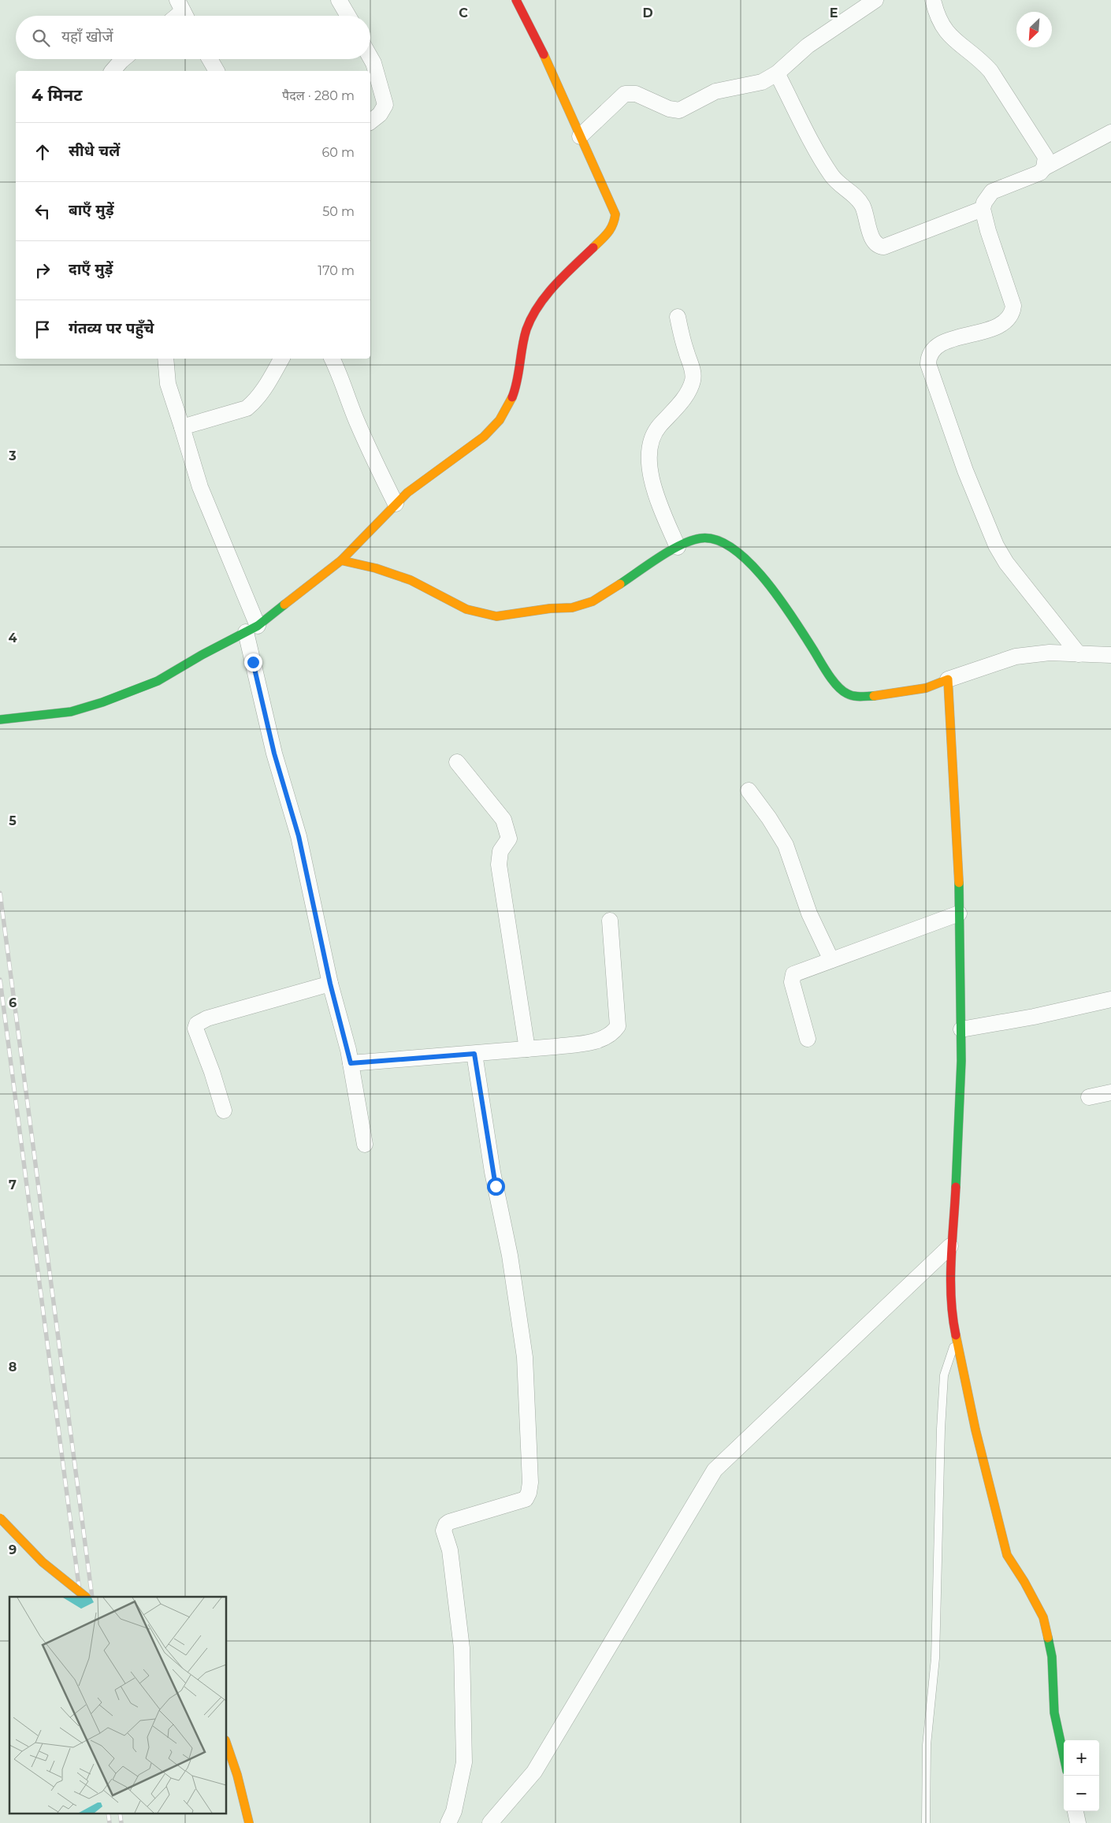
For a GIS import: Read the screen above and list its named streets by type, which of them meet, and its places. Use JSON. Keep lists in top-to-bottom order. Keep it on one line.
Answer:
{"north":"bottom left","page":{"search":"यहाँ खोजें","heading":["4 मिनट","पैदल · 280 m"],"list":[["सीधे चलें","60 m"],["बाएँ मुड़ें","50 m"],["दाएँ मुड़ें","170 m"],"गंतव्य पर पहुँचे"],"map_buttons":["+","−"]},"grid":{"columns":["C","D","E"],"rows":["3","4","5","6","7","8","9"]}}
